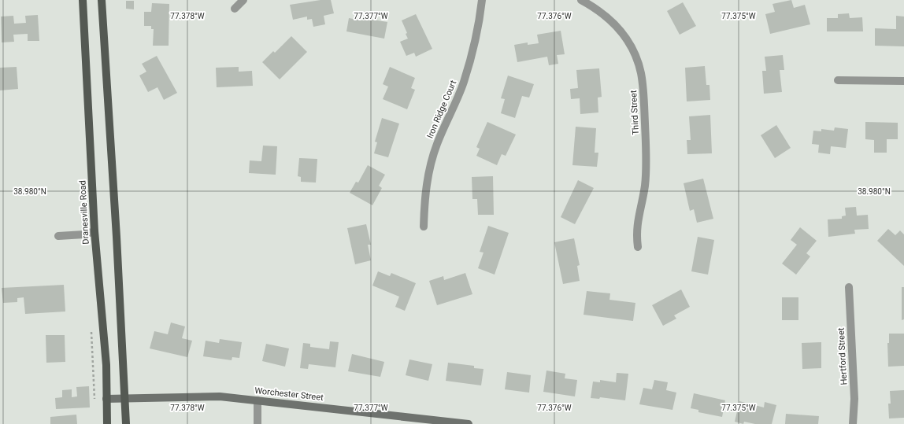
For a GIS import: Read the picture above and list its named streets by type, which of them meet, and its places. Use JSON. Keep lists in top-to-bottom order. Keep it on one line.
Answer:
{"streets":{"main road":["Dranesville Road"],"street":["Iron Ridge Court","Third Street","Hertford Street","Worchester Street"]},"crossings":[["Dranesville Road","Worchester Street"]],"coordinates":["77.378°W","77.377°W","77.376°W","77.375°W","38.980°N"]}
